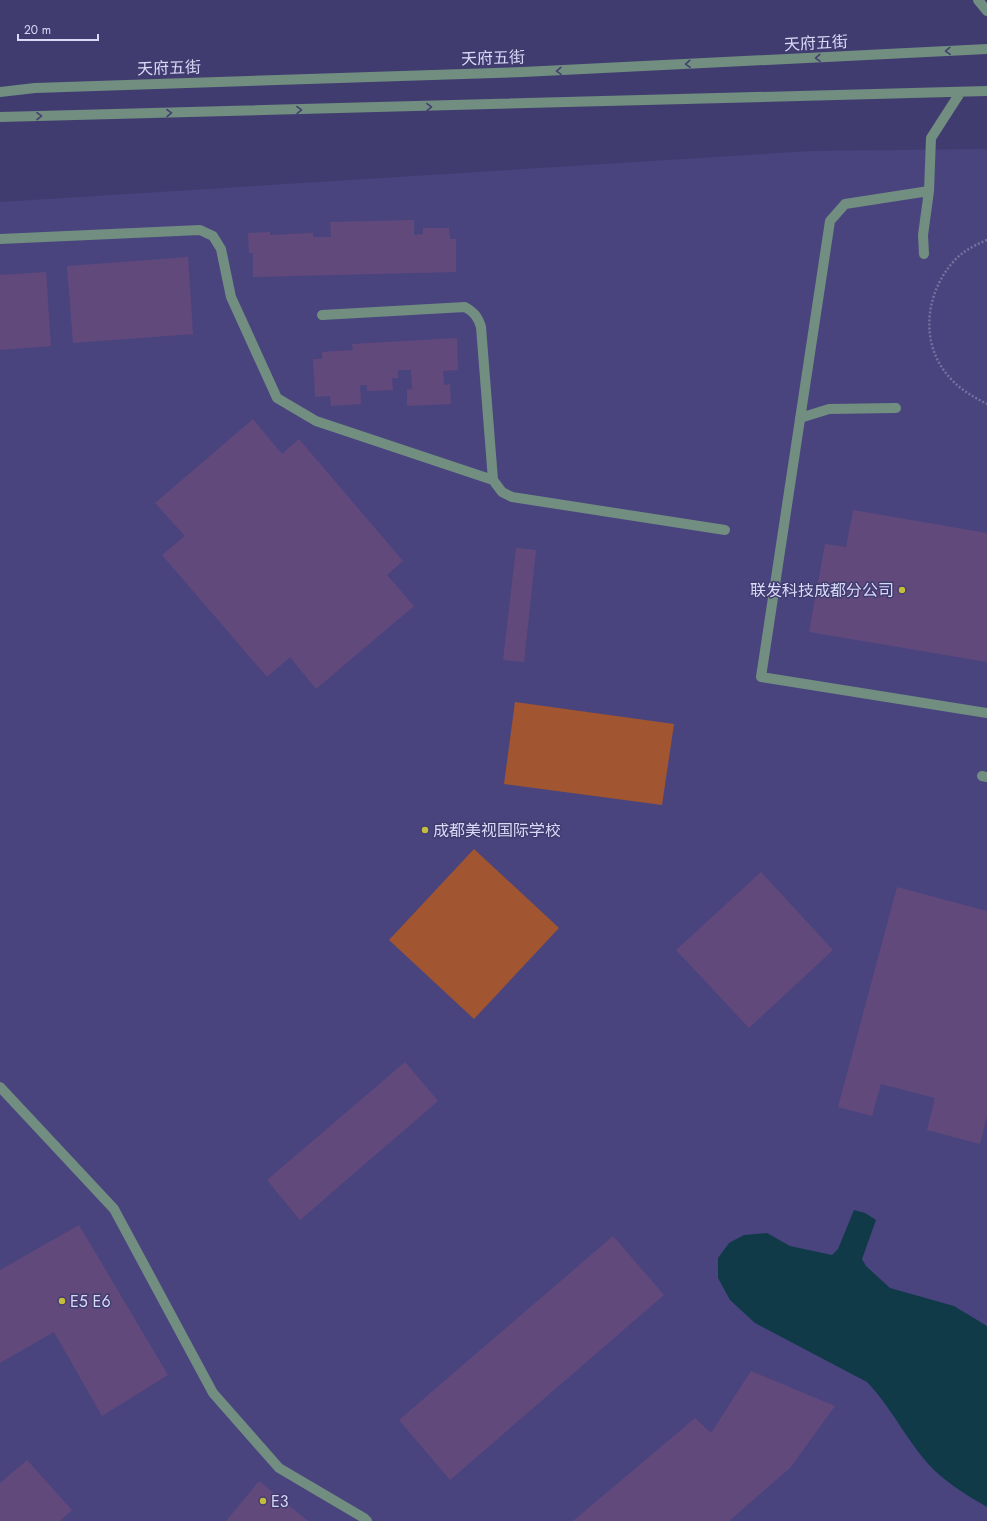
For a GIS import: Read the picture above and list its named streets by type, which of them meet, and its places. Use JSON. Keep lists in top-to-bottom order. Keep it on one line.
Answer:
{"streets":{"street":["天府五街"]},"places":["联发科技成都分公司","成都美视国际学校","E5 E6","E3"],"scale_bar":"20 m"}
